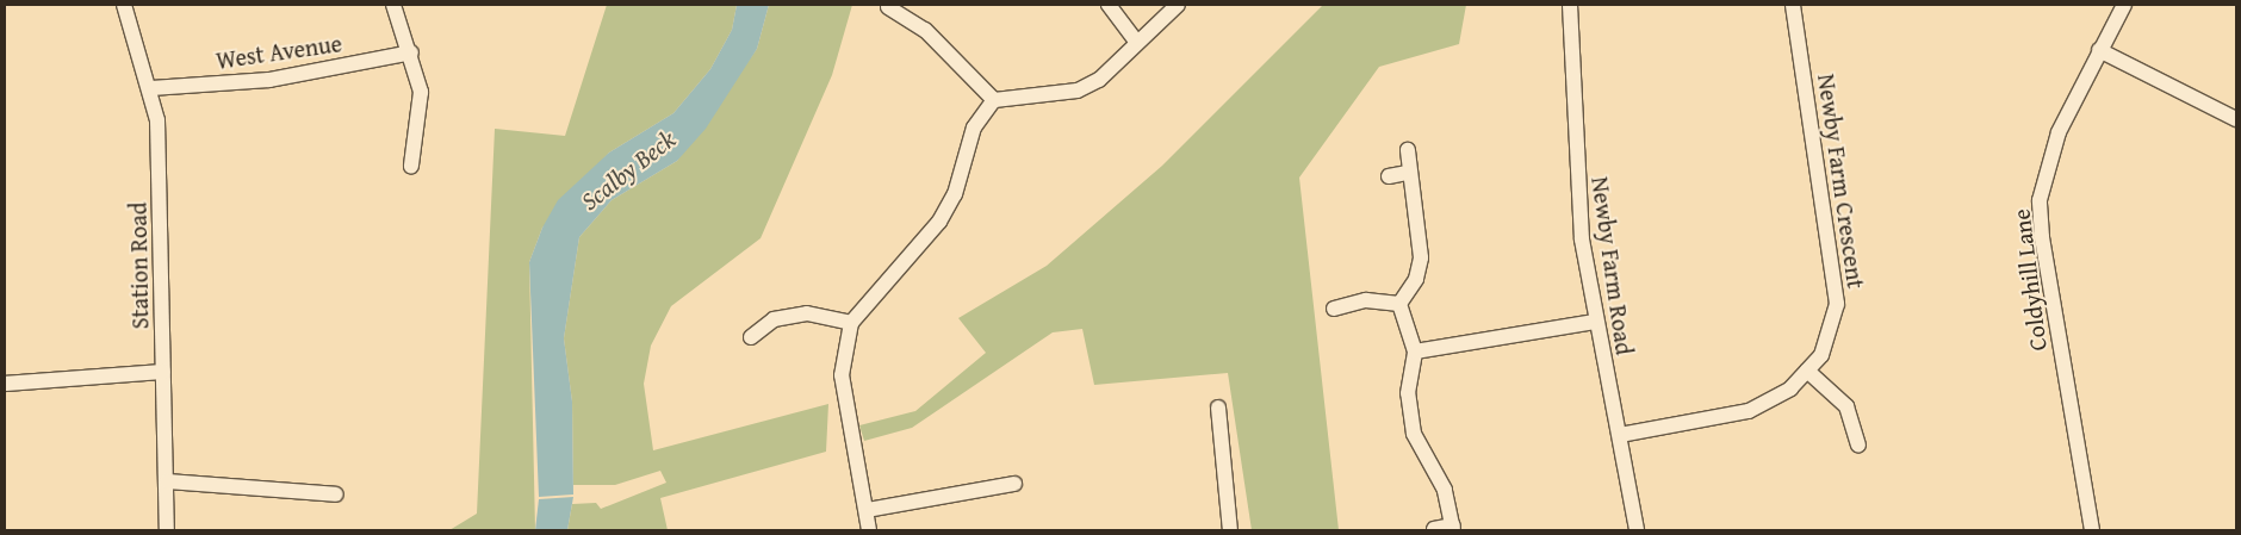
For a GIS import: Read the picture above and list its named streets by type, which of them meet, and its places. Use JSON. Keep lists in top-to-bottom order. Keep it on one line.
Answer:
{"streets":{"street":["West Avenue","Newby Farm Crescent","Station Road","Newby Farm Road","Coldyhill Lane"]},"crossings":[["West Avenue","Station Road"],["Newby Farm Crescent","Newby Farm Road"]],"water":["Scalby Beck"]}
